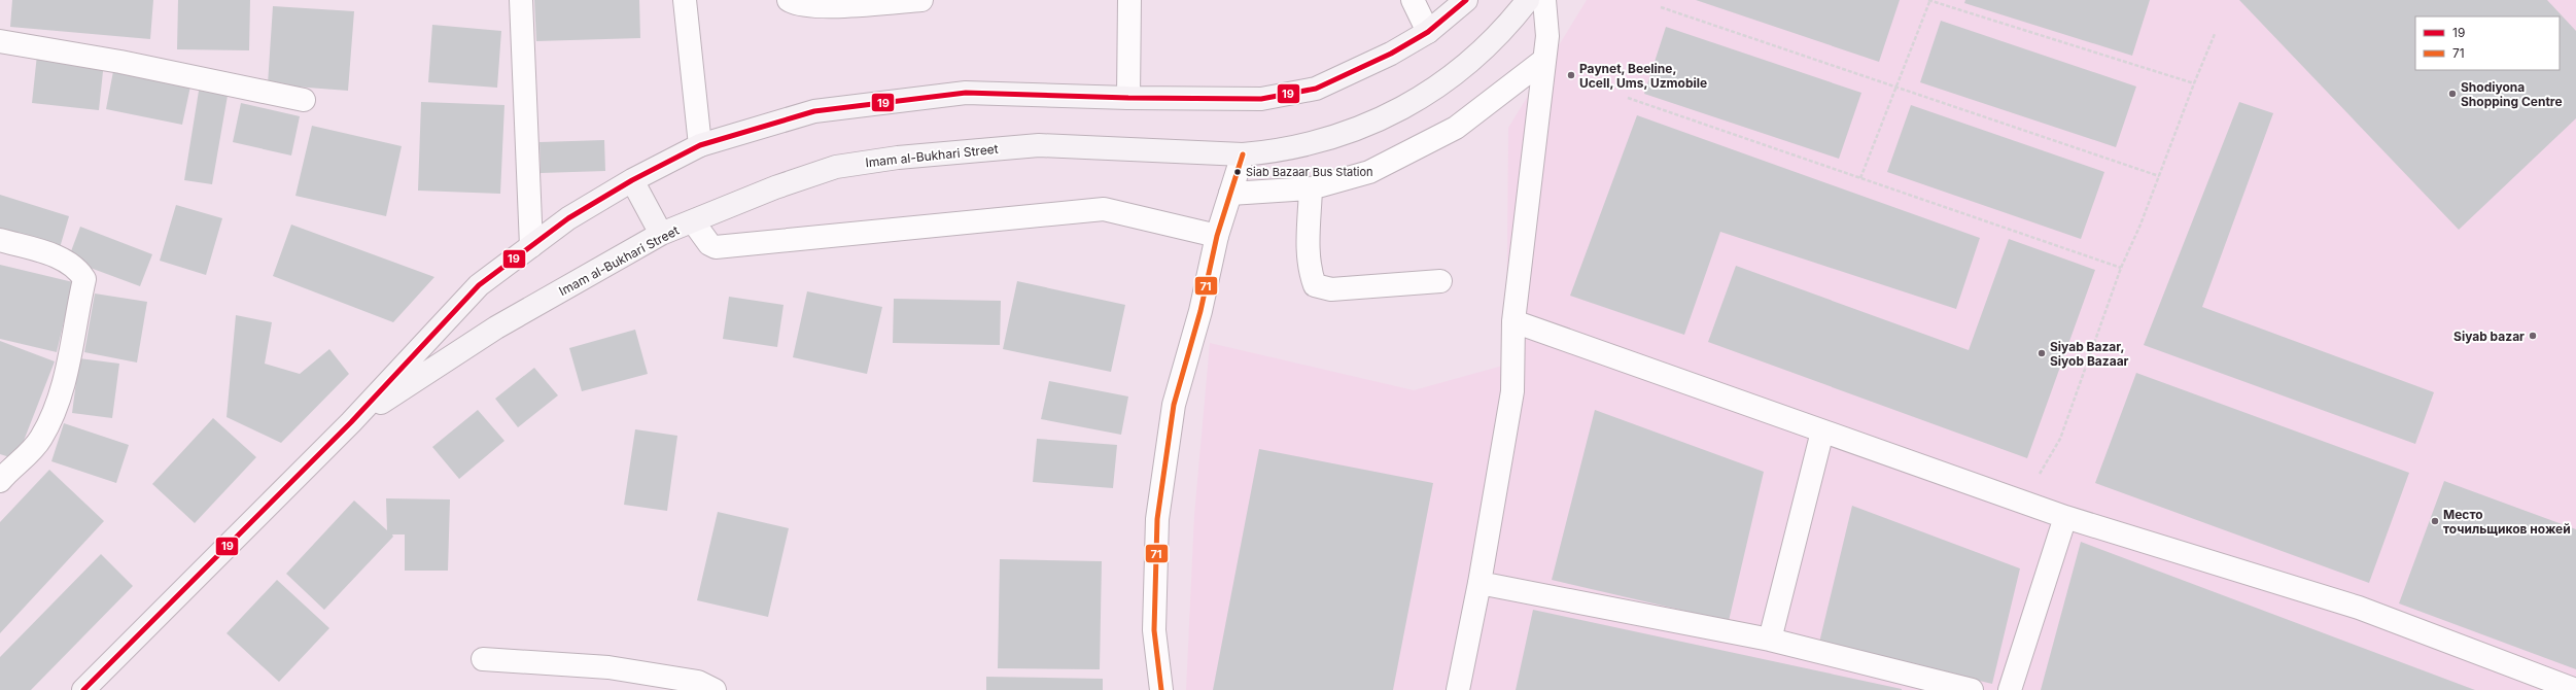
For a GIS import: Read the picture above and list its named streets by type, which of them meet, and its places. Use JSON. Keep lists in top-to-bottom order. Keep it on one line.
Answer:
{"streets":{"main road":["Imam al-Bukhari Street"]},"places":["Paynet, Beeline, Ucell, Ums, Uzmobile","Shodiyona Shopping Centre","Siab Bazaar Bus Station","Siyab bazar","Siyab Bazar, Siyob Bazaar","Место точильщиков ножей"],"lines":["transit line 19","transit line 71"],"legend":["19","71"]}
